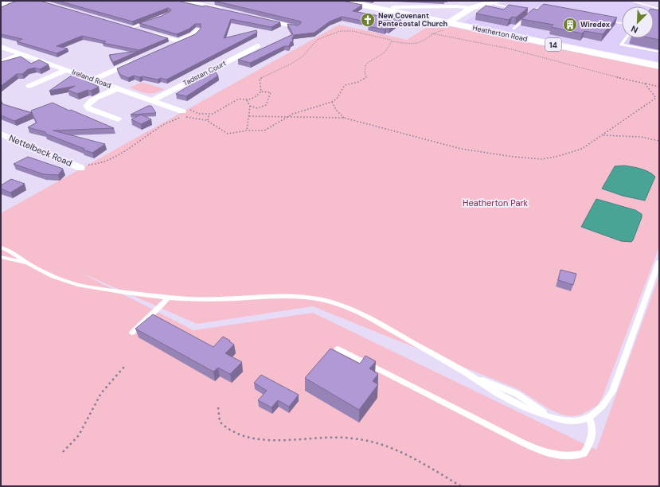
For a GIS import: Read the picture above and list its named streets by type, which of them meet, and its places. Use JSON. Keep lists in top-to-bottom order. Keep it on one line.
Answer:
{"streets":{"main road":["Heatherton Road","14"],"street":["Tadstan Court","Ireland Road","Nettelbeck Road"]},"crossings":[["Tadstan Court","Ireland Road"]],"parks":["Heatherton Park"],"places":{"church":["New Covenant Pentecostal Church"],"building":["Wiredex"]},"north":"bottom left"}
